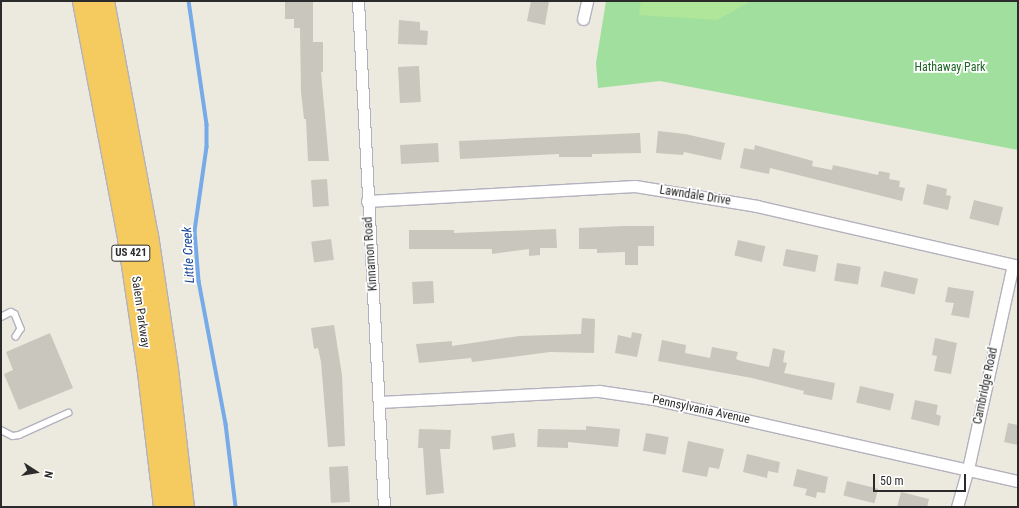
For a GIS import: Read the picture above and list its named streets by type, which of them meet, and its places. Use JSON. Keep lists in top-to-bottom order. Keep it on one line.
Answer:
{"streets":{"highway":["US 421","Salem Parkway"],"street":["Lawndale Drive","Kinnamon Road","Cambridge Road","Pennsylvania Avenue"]},"crossings":[["Lawndale Drive","Kinnamon Road"],["Lawndale Drive","Cambridge Road"],["Kinnamon Road","Pennsylvania Avenue"],["Cambridge Road","Pennsylvania Avenue"]],"water":["Little Creek"],"parks":["Hathaway Park"],"scale_bar":"50 m","north":"right"}
